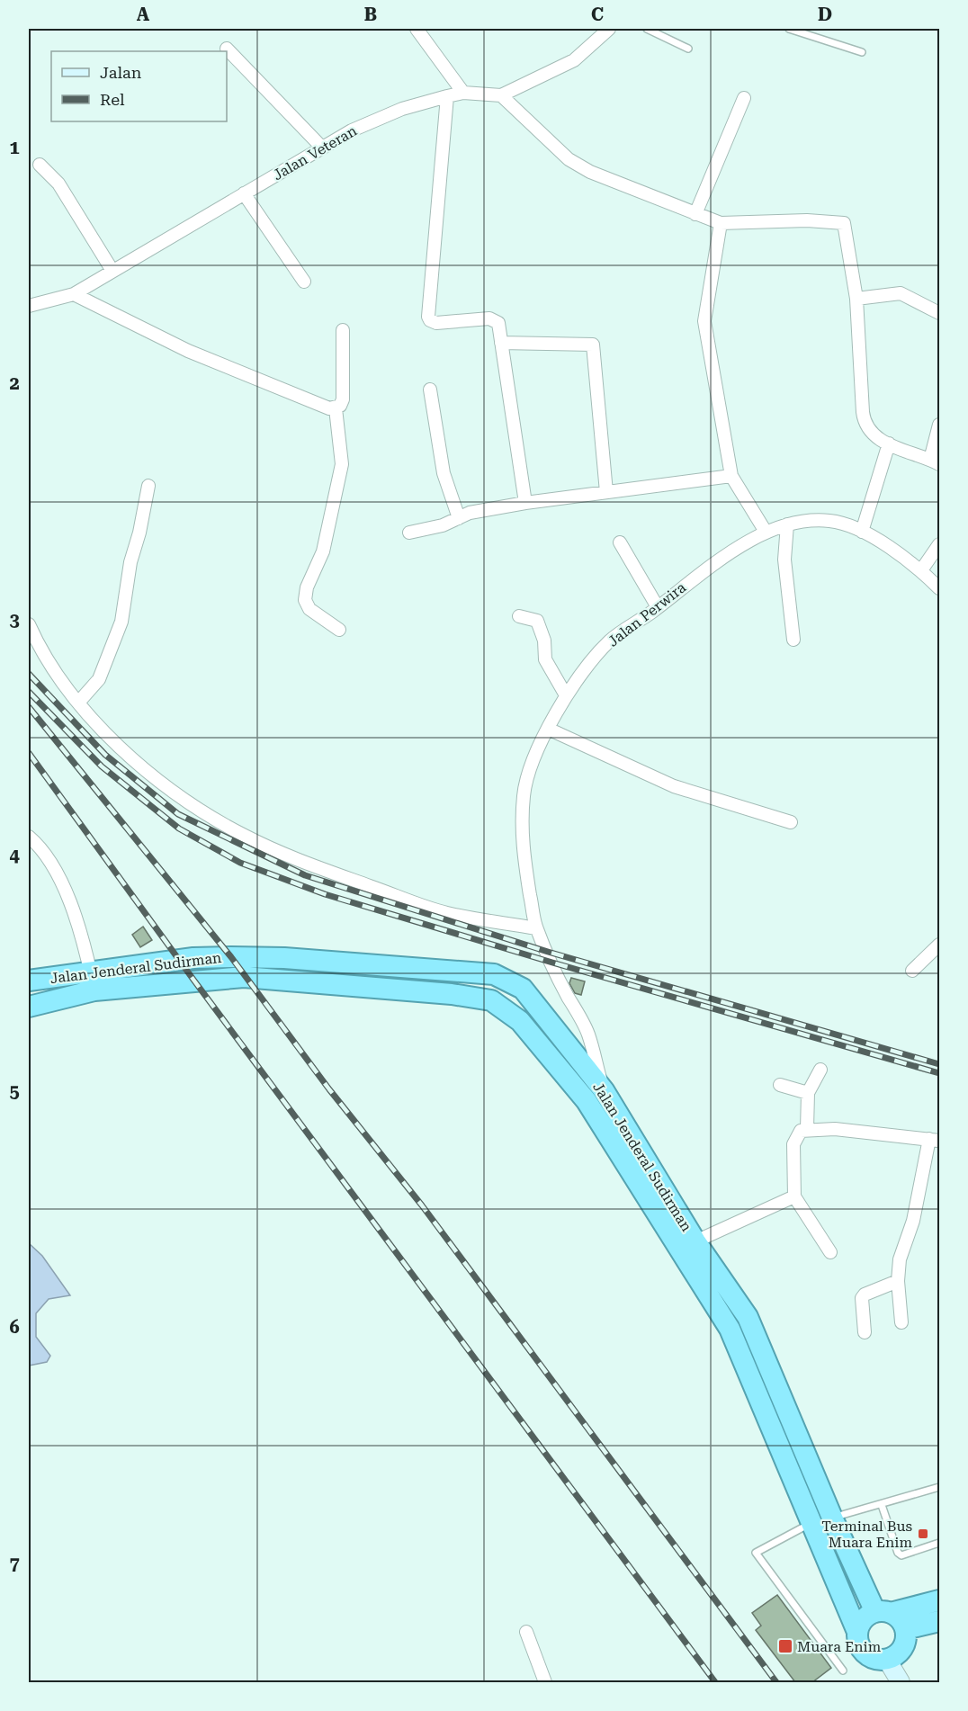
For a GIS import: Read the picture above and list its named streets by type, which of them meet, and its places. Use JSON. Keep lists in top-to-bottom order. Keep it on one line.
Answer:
{"streets":{"highway":["Jalan Jenderal Sudirman"],"street":["Jalan Veteran","Jalan Perwira"]},"crossings":[["Jalan Perwira","Jalan Jenderal Sudirman"]],"places":{"transit":["Terminal Bus Muara Enim","Muara Enim"]},"legend":["Jalan","Rel"],"grid":{"columns":["A","B","C","D"],"rows":["1","2","3","4","5","6","7"]}}
